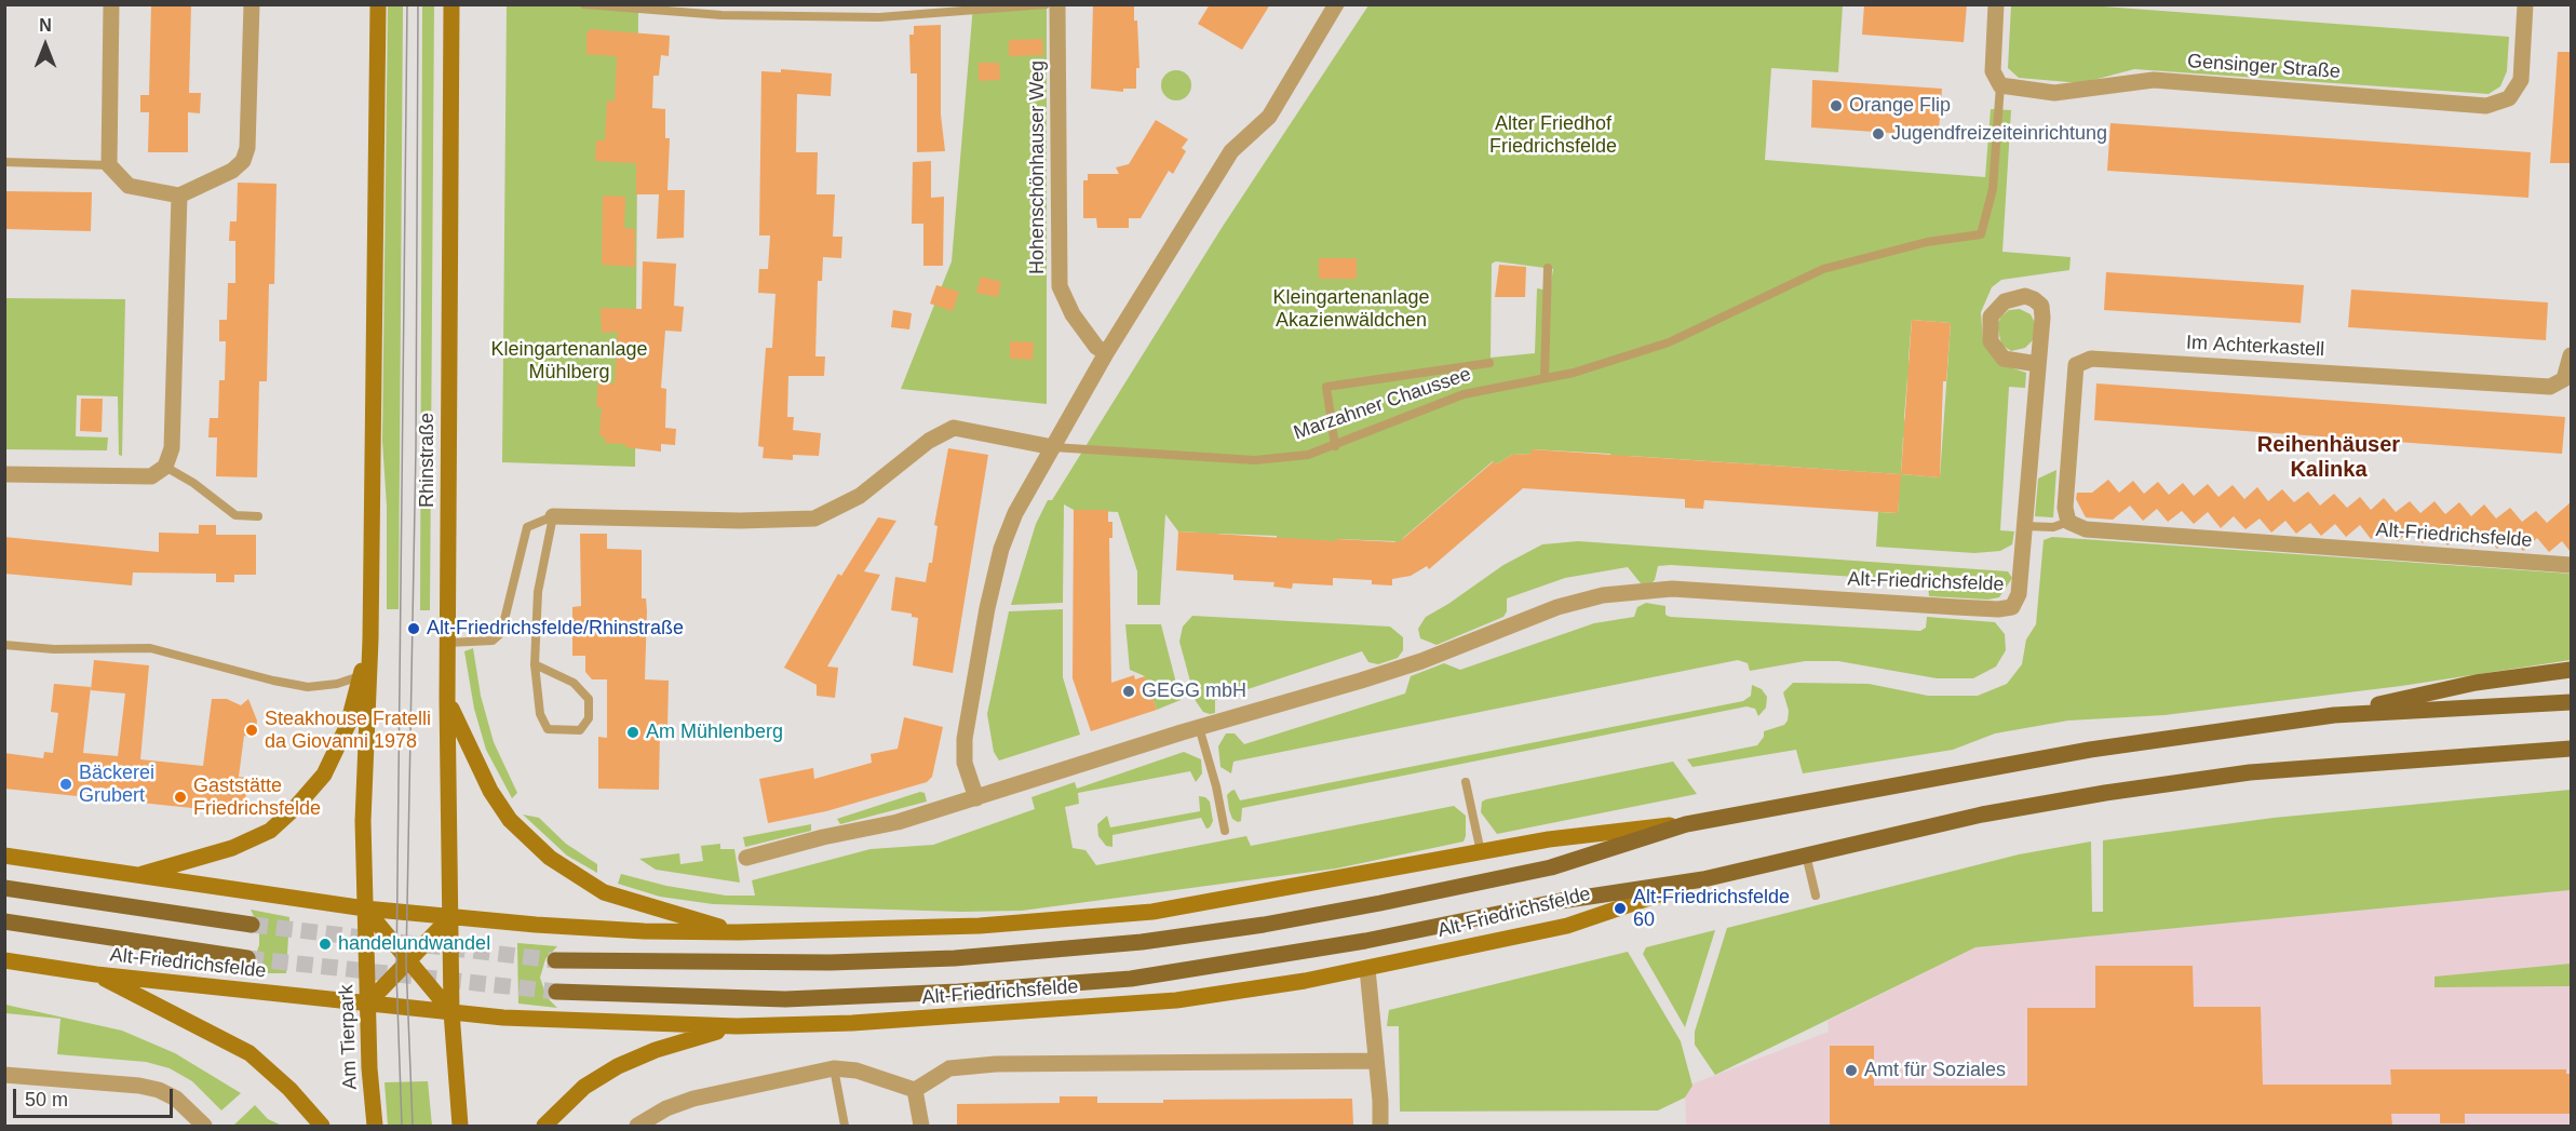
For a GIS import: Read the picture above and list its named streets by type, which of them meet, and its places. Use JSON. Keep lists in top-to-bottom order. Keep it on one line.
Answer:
{"streets":{"main road":["Rhinstraße","Alt-Friedrichsfelde","Am Tierpark"],"street":["Gensinger Straße","Hohenschönhauser Weg","Im Achterkastell"],"lane":["Marzahner Chaussee"]},"crossings":[["Gensinger Straße","Marzahner Chaussee"],["Im Achterkastell","Alt-Friedrichsfelde"],["Alt-Friedrichsfelde","Am Tierpark"]],"districts":["Reihenhäuser Kalinka"],"parks":["Alter Friedhof Friedrichsfelde","Kleingartenanlage Akazienwäldchen","Kleingartenanlage Mühlberg"],"places":["Orange Flip","Jugendfreizeiteinrichtung","Alt-Friedrichsfelde/Rhinstraße","GEGG mbH","Steakhouse Fratelli da Giovanni 1978","Am Mühlenberg","Bäckerei Grubert","Gaststätte Friedrichsfelde","Alt-Friedrichsfelde 60","handelundwandel","Amt für Soziales"],"scale_bar":"50 m","north":"top"}
